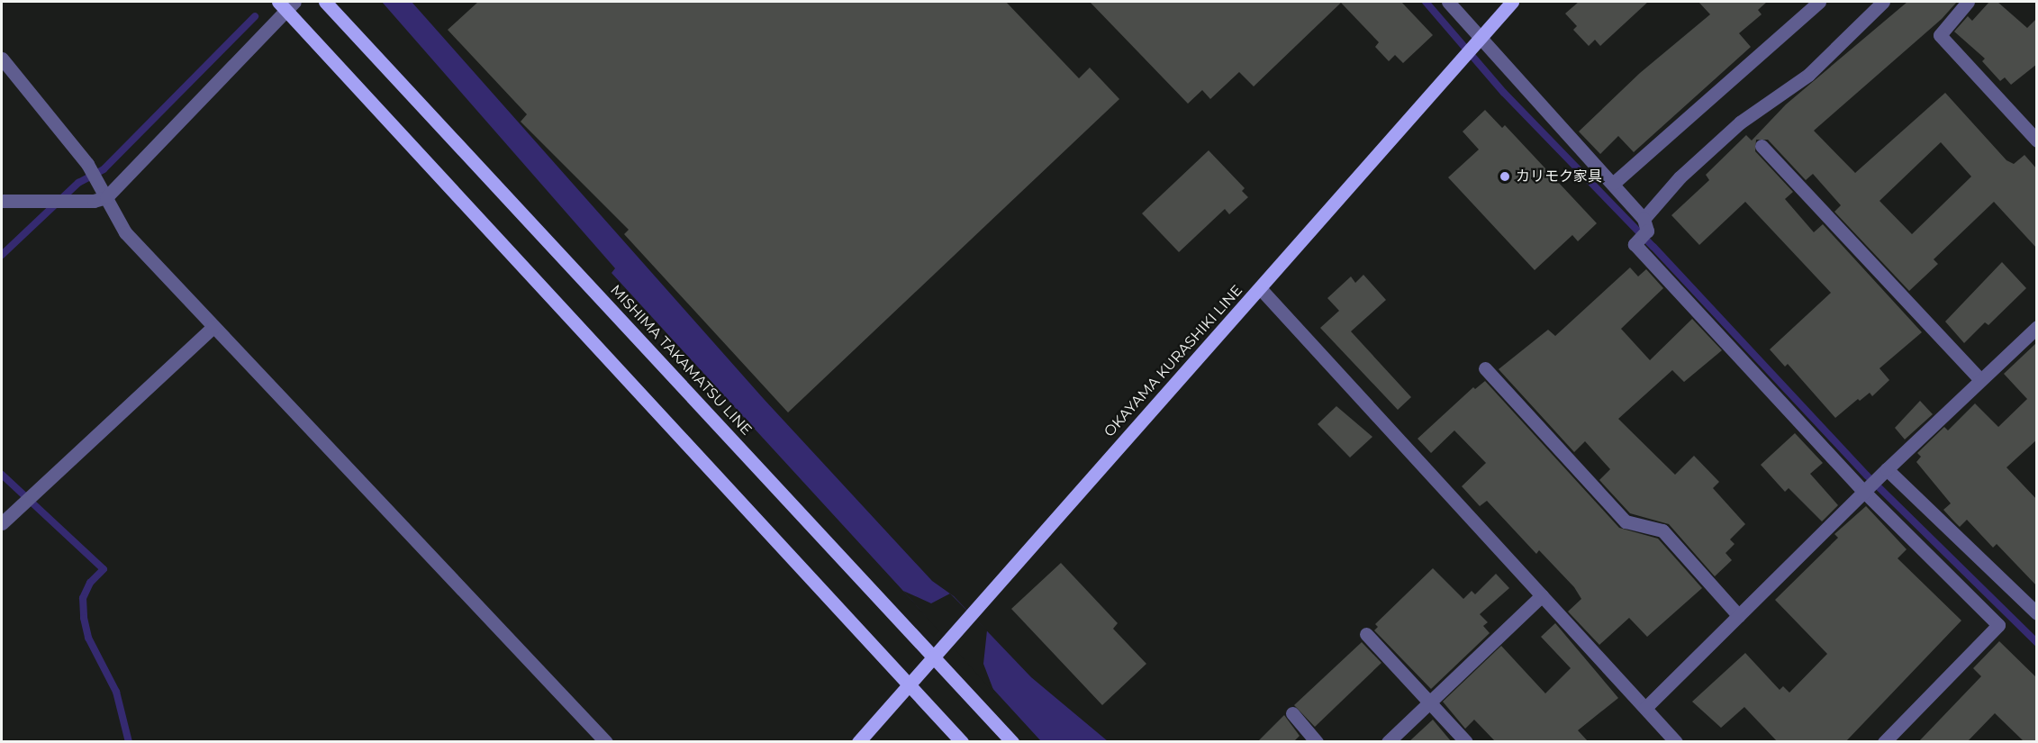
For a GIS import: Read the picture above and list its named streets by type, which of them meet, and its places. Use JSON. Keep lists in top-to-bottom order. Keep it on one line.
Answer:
{"streets":{"main road":["MISHIMA TAKAMATSU LINE","OKAYAMA KURASHIKI LINE"]},"crossings":[["MISHIMA TAKAMATSU LINE","OKAYAMA KURASHIKI LINE"]],"places":["カリモク家具"]}
